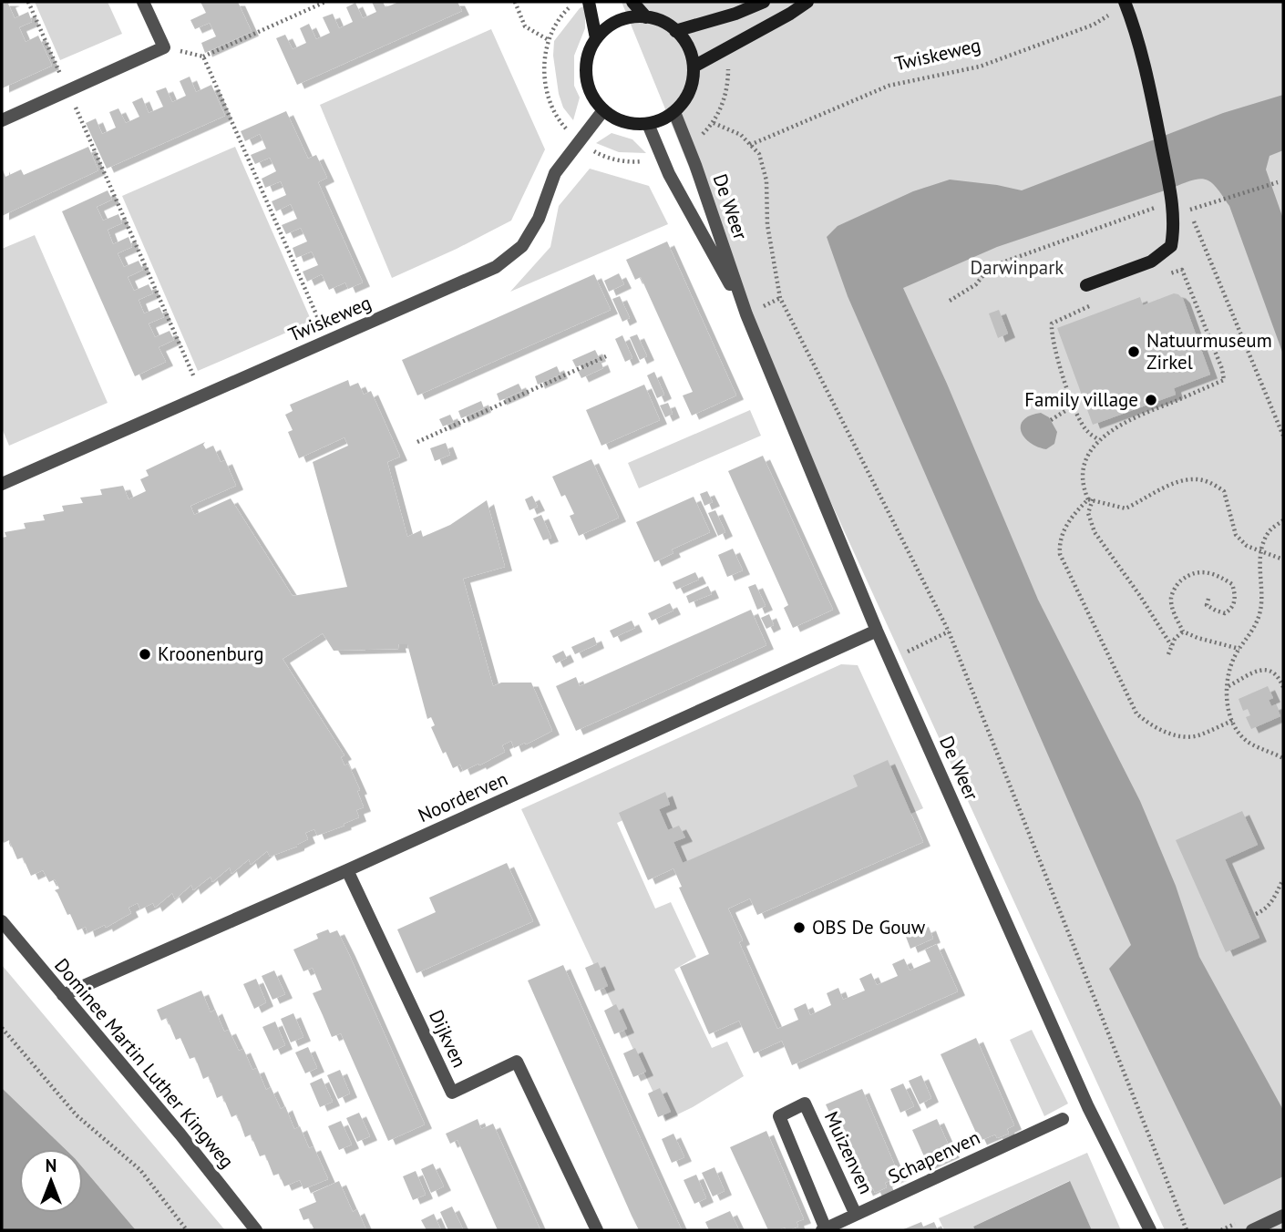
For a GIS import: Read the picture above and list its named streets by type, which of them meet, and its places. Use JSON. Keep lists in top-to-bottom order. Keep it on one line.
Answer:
{"streets":{"street":["Twiskeweg","De Weer","Noorderven","Dijkven","Dominee Martin Luther Kingweg","Muizenven","Schapenven"]},"crossings":[["Twiskeweg","De Weer"],["De Weer","Noorderven"],["Noorderven","Dijkven"],["Noorderven","Dominee Martin Luther Kingweg"],["Muizenven","Schapenven"]],"parks":["Darwinpark"],"places":["Natuurmuseum Zirkel","Family village","Kroonenburg","OBS De Gouw"],"north":"top"}
